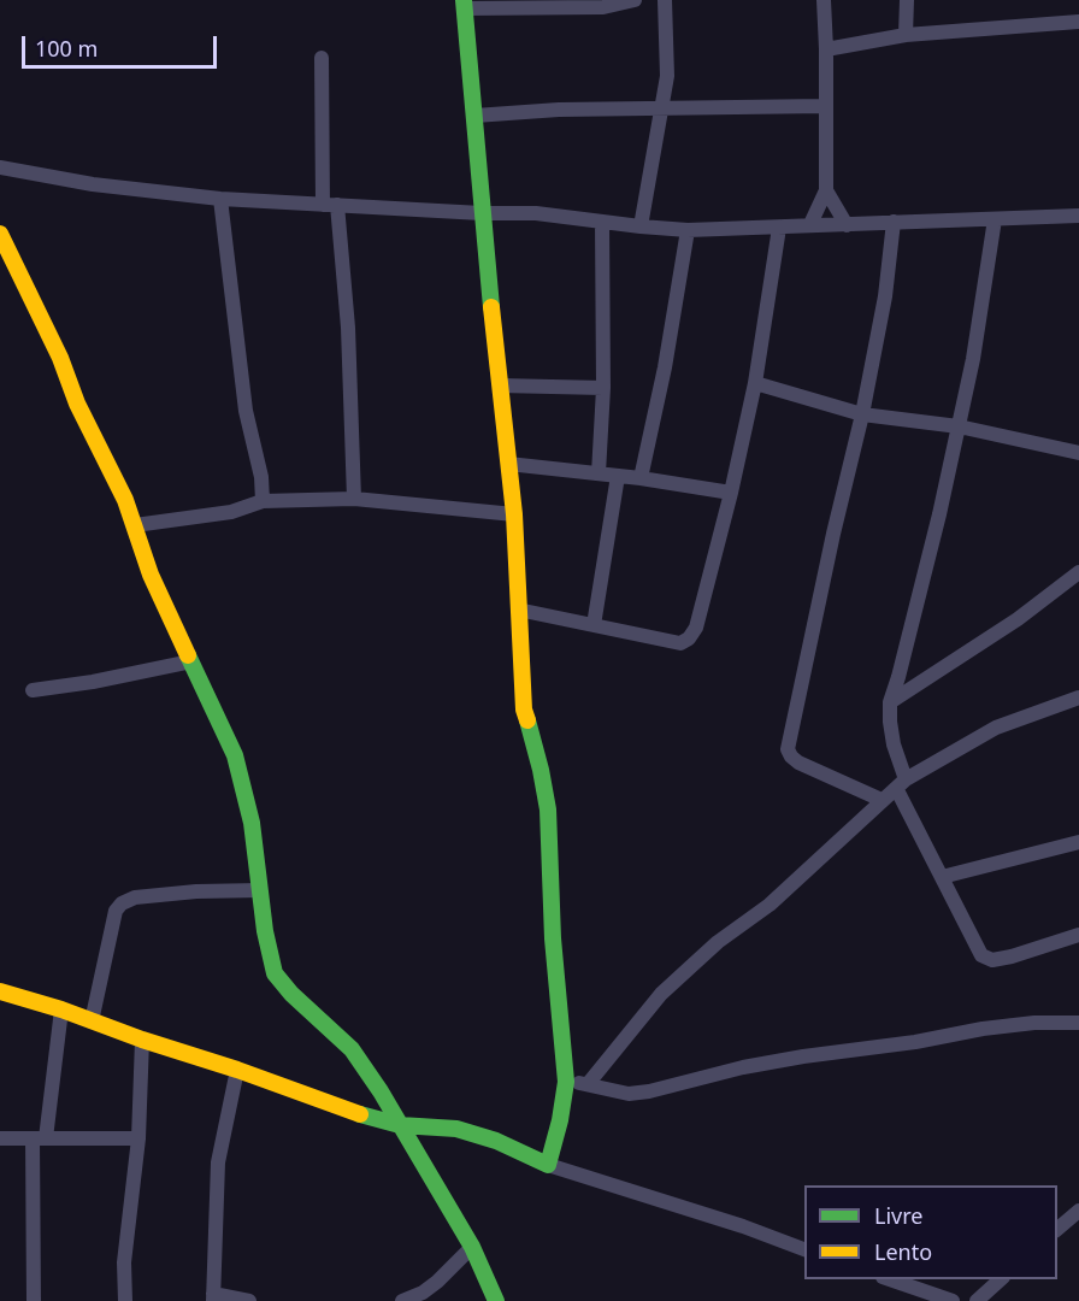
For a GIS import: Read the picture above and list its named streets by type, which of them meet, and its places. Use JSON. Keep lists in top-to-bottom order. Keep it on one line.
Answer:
{"legend":["Livre","Lento"],"scale_bar":"100 m"}
